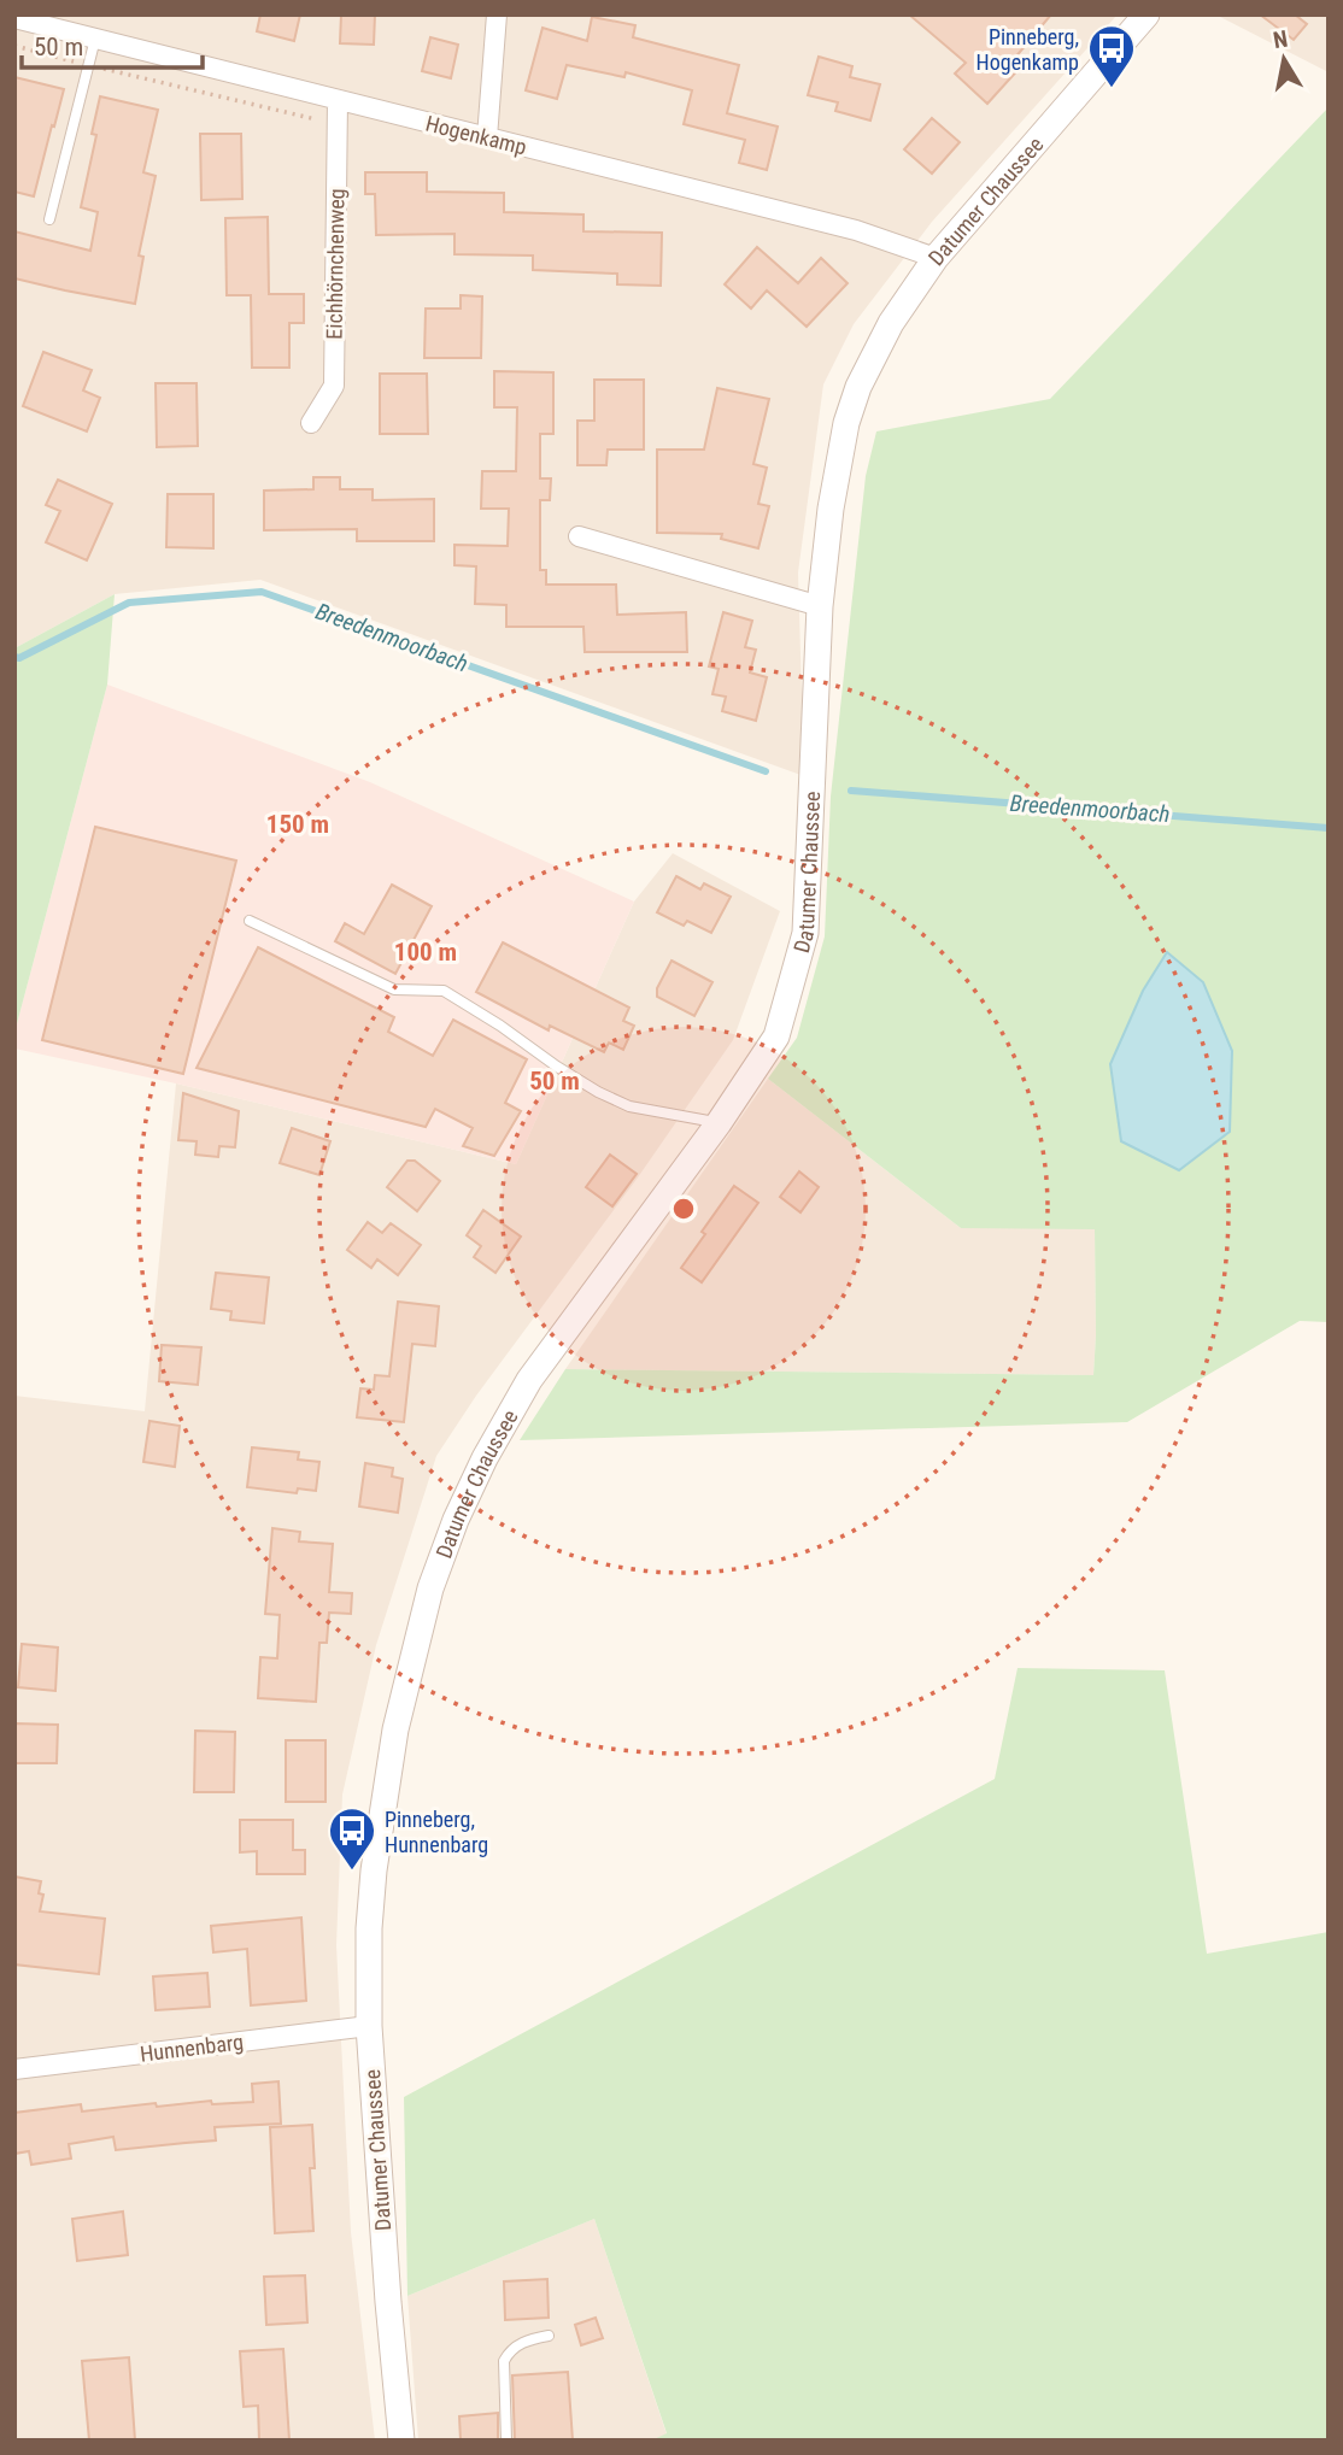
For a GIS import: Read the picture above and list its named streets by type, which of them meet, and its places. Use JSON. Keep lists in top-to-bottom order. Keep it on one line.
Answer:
{"streets":{"street":["Hogenkamp","Datumer Chaussee","Eichhörnchenweg","Hunnenbarg"]},"crossings":[["Hogenkamp","Datumer Chaussee"],["Hogenkamp","Eichhörnchenweg"],["Datumer Chaussee","Hunnenbarg"]],"water":["Breedenmoorbach"],"places":{"bus stop":["Pinneberg, Hogenkamp","Pinneberg, Hunnenbarg"]},"scale_bar":"50 m","north":"top","rings":["150 m","100 m","50 m"]}
